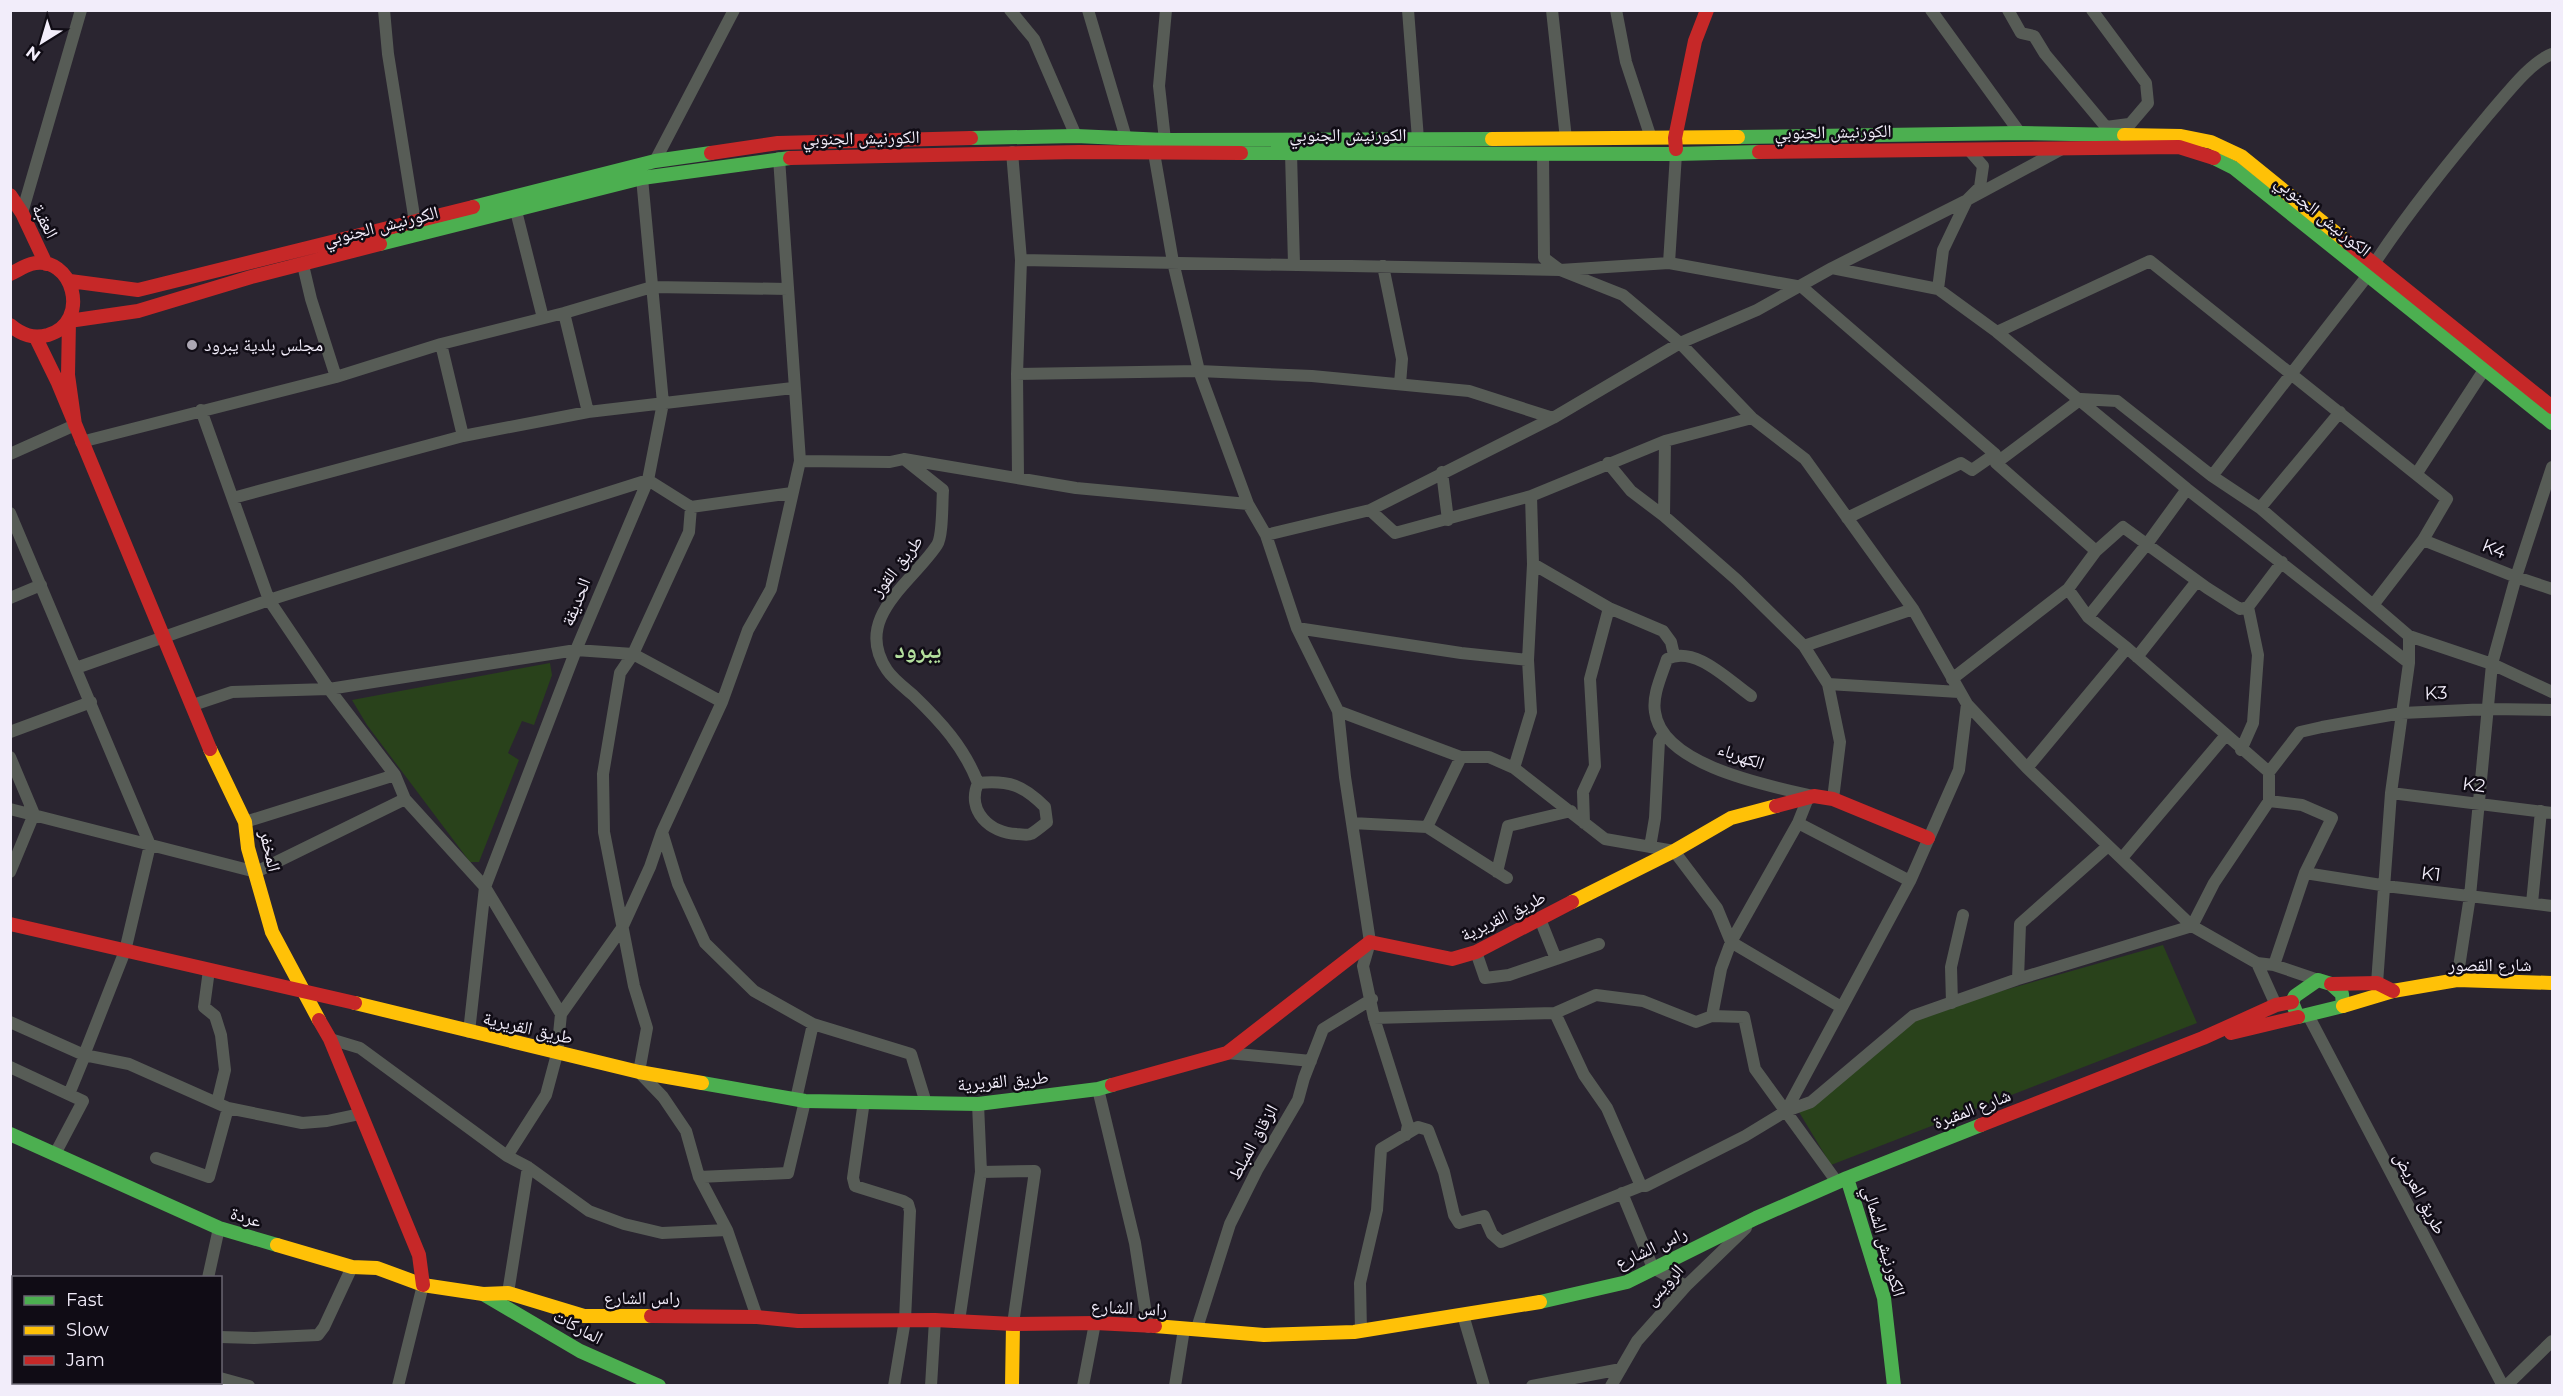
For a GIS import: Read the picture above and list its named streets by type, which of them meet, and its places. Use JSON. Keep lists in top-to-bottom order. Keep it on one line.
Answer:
{"streets":{"street":["الكورنيش الجنوبي","العقبة","K4","طريق القوز","الحديقة","K3","الكهرباء","K2","المخفر","K1","طريق القريرية","شارع القصور","شارع المقبرة","الزقاق المبلط","طريق العريض","عردة","الكورنيش الشمالي","راس الشارع","الرويس","الماركات"]},"crossings":[["الكورنيش الجنوبي","الحديقة"],["الحديقة","طريق القريرية"],["الكهرباء","طريق القريرية"],["المخفر","طريق القريرية"],["المخفر","عردة"],["شارع القصور","شارع المقبرة"],["شارع القصور","طريق العريض"],["شارع المقبرة","الكورنيش الشمالي"],["شارع المقبرة","راس الشارع"],["شارع المقبرة","الرويس"],["الزقاق المبلط","راس الشارع"],["عردة","راس الشارع"],["عردة","الماركات"],["راس الشارع","الرويس"],["راس الشارع","الماركات"]],"districts":["يبرود"],"places":["مجلس بلدية يبرود"],"legend":["Fast","Slow","Jam"],"north":"bottom left"}
